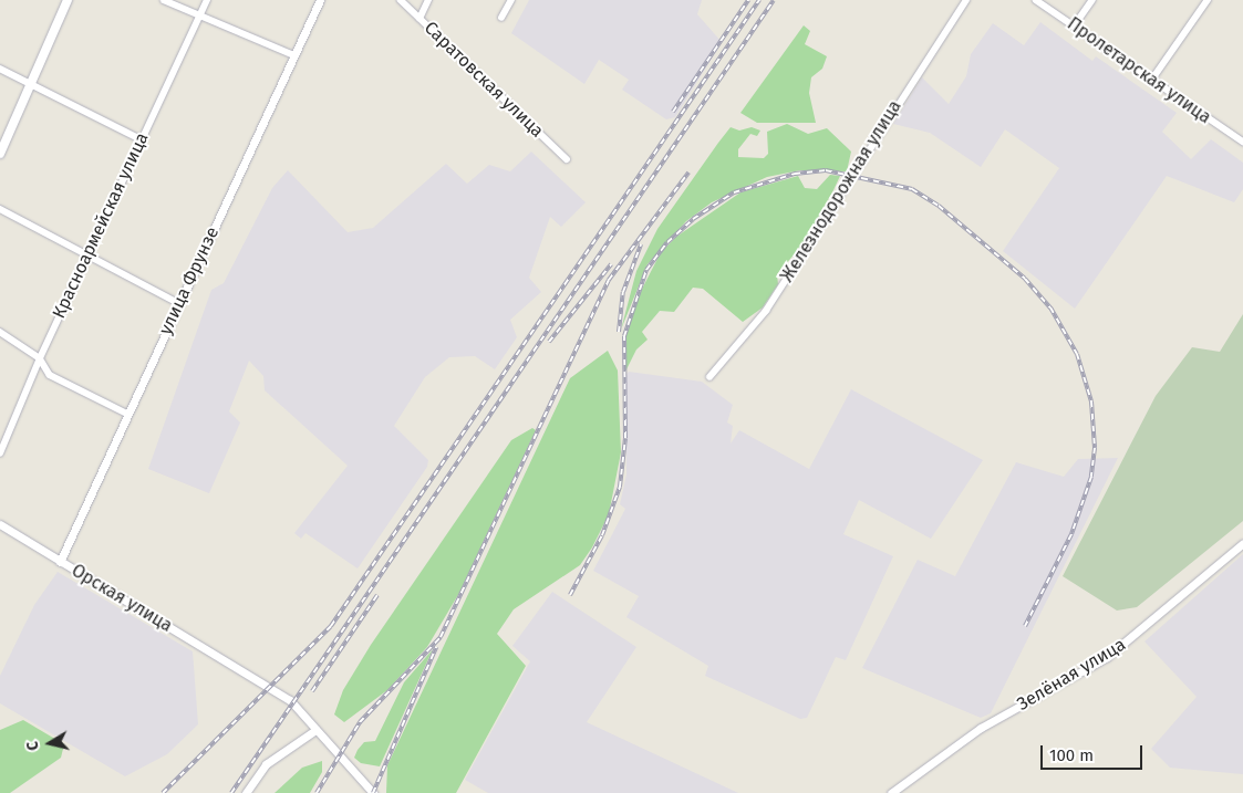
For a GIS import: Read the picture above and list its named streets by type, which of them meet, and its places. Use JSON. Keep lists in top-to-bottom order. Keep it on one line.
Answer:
{"streets":{"street":["Пролетарская улица","Саратовская улица","Железнодорожная улица","Красноармейская улица","улица Фрунзе","Орская улица","Зелёная улица"]},"crossings":[["улица Фрунзе","Орская улица"]],"scale_bar":"100 m","north":"left"}
